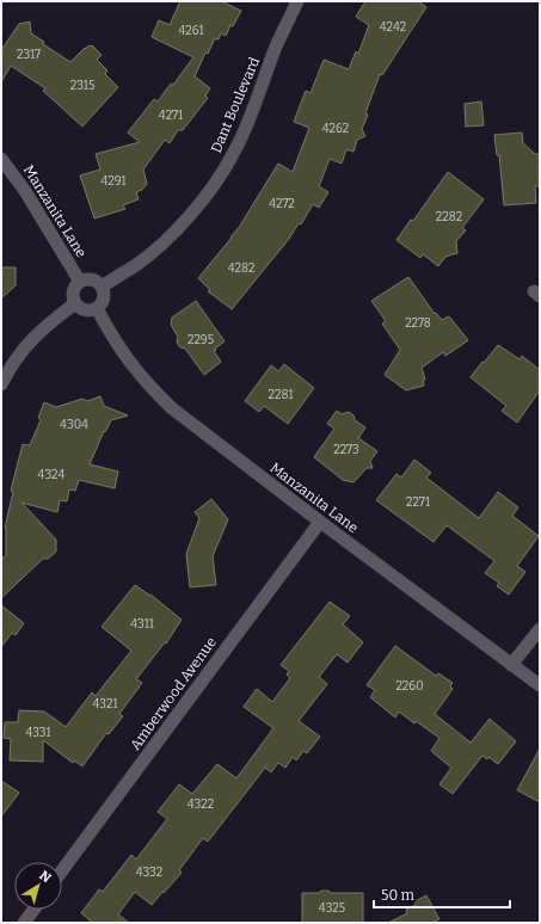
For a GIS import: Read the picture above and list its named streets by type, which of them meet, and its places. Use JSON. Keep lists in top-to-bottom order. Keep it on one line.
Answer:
{"streets":{"street":["Dant Boulevard","Manzanita Lane","Amberwood Avenue"]},"crossings":[["Dant Boulevard","Manzanita Lane"],["Manzanita Lane","Amberwood Avenue"]],"house_numbers":["4242","4261","2317","2315","4271","4262","4291","4272","2282","4282","2278","2295","2281","4304","2273","4324","2271","4311","2260","4321","4331","4322","4332","4325"],"scale_bar":"50 m","north":"top right"}
